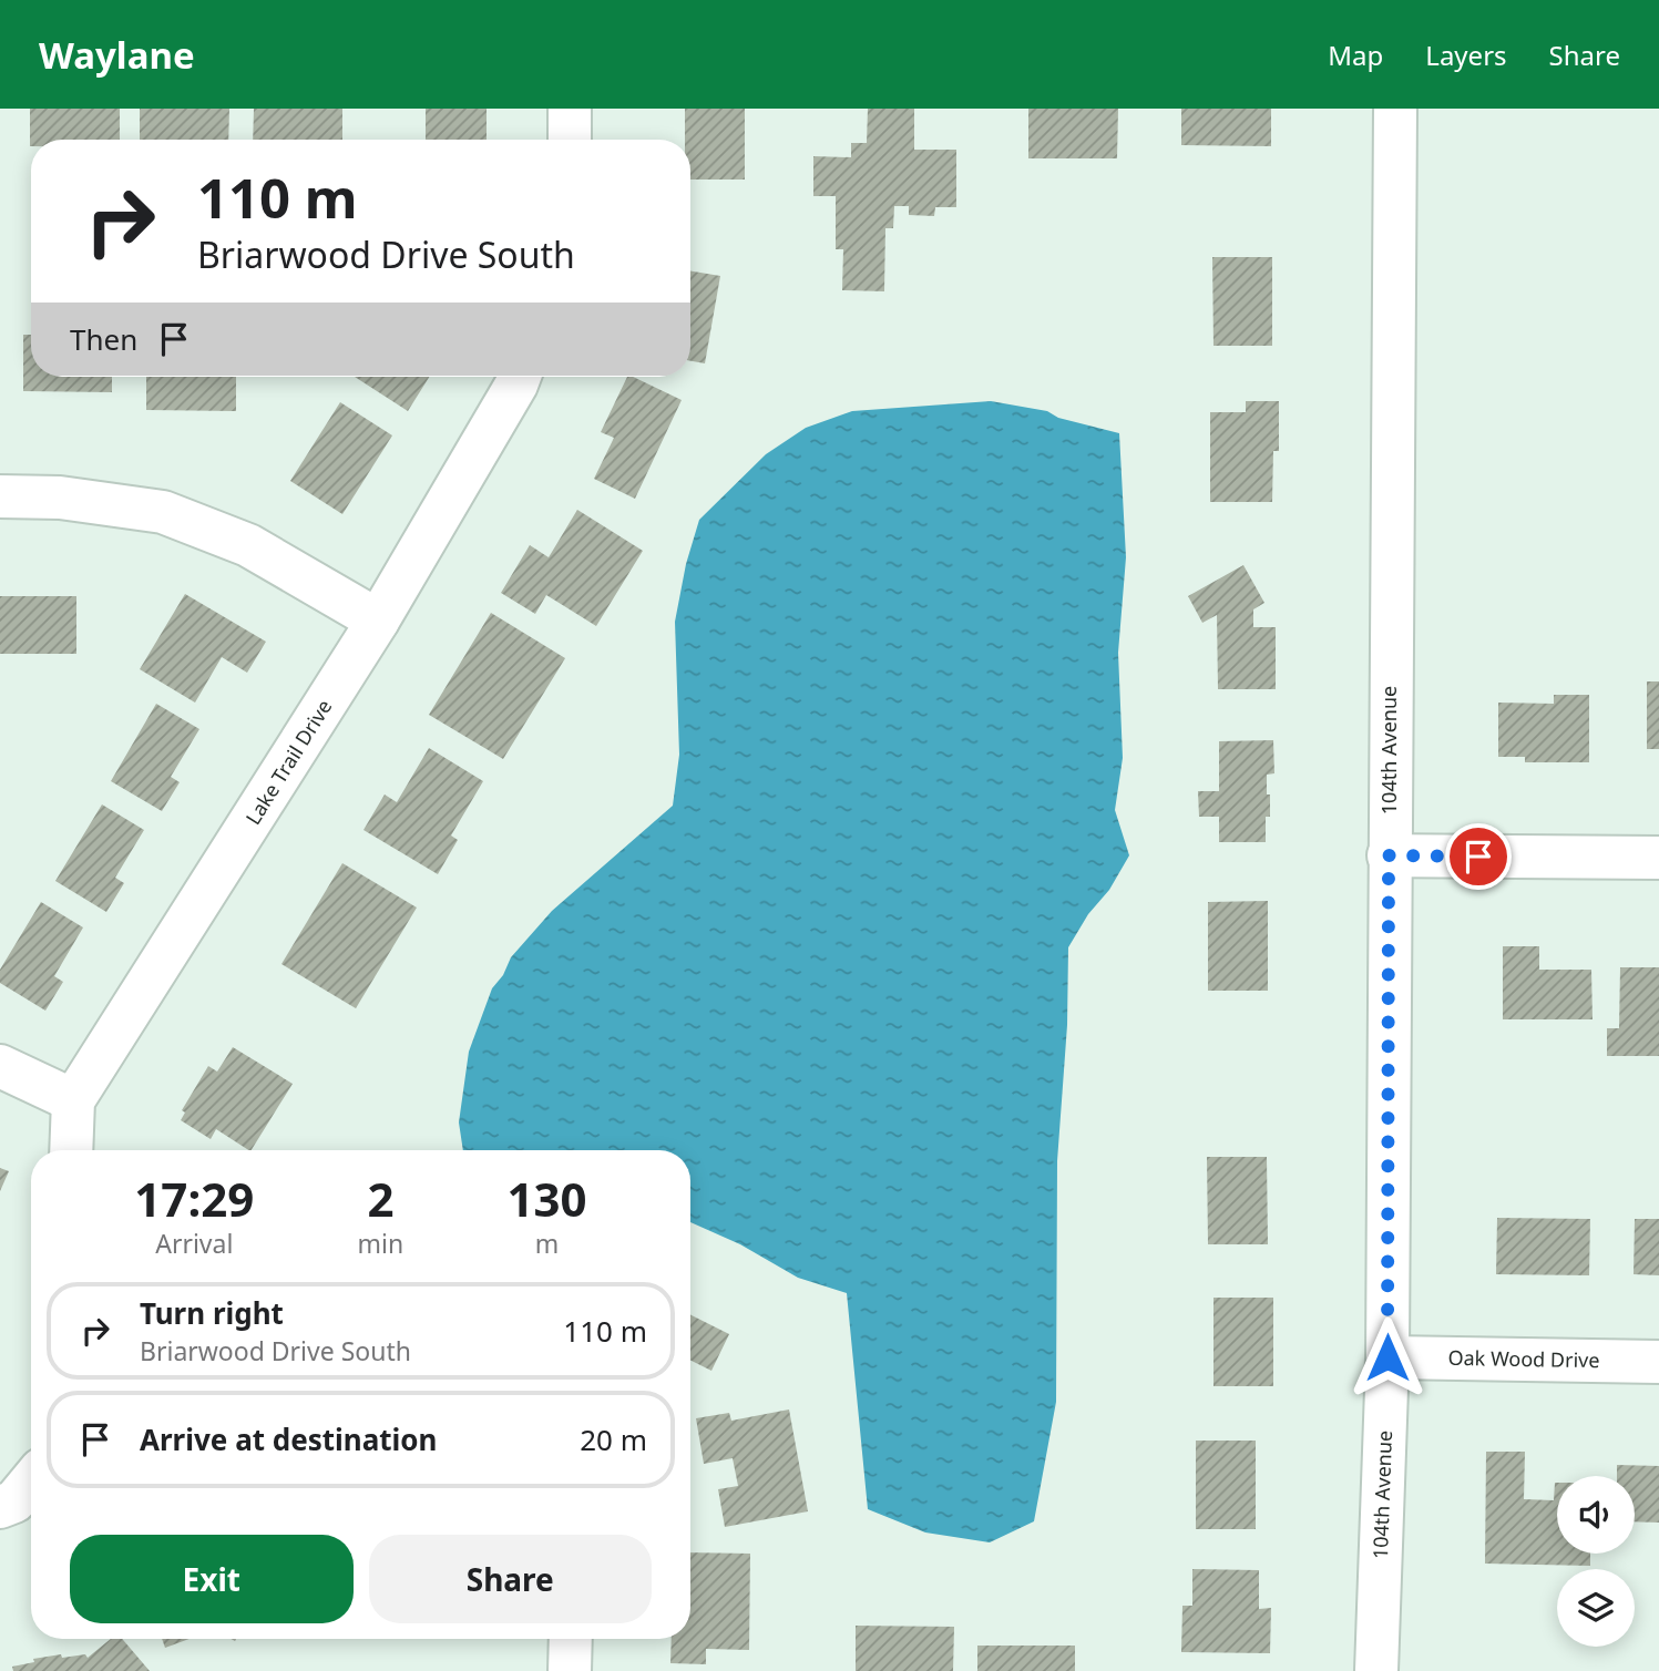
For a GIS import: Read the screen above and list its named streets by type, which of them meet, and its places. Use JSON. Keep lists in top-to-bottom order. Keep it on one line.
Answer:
{"streets":{"street":["104th Avenue","Lake Trail Drive","Oak Wood Drive"]},"crossings":[["104th Avenue","Oak Wood Drive"]],"page":{"header":"Waylane","nav":["Map","Layers","Share"],"turn":["110 m","Briarwood Drive South"],"then":"Then","eta":["17:29","Arrival","2","min","130","m"],"list":[{"name":"Turn right","note":"Briarwood Drive South","value":"110 m"},{"name":"Arrive at destination","value":"20 m"}],"buttons":["Exit","Share"]}}
